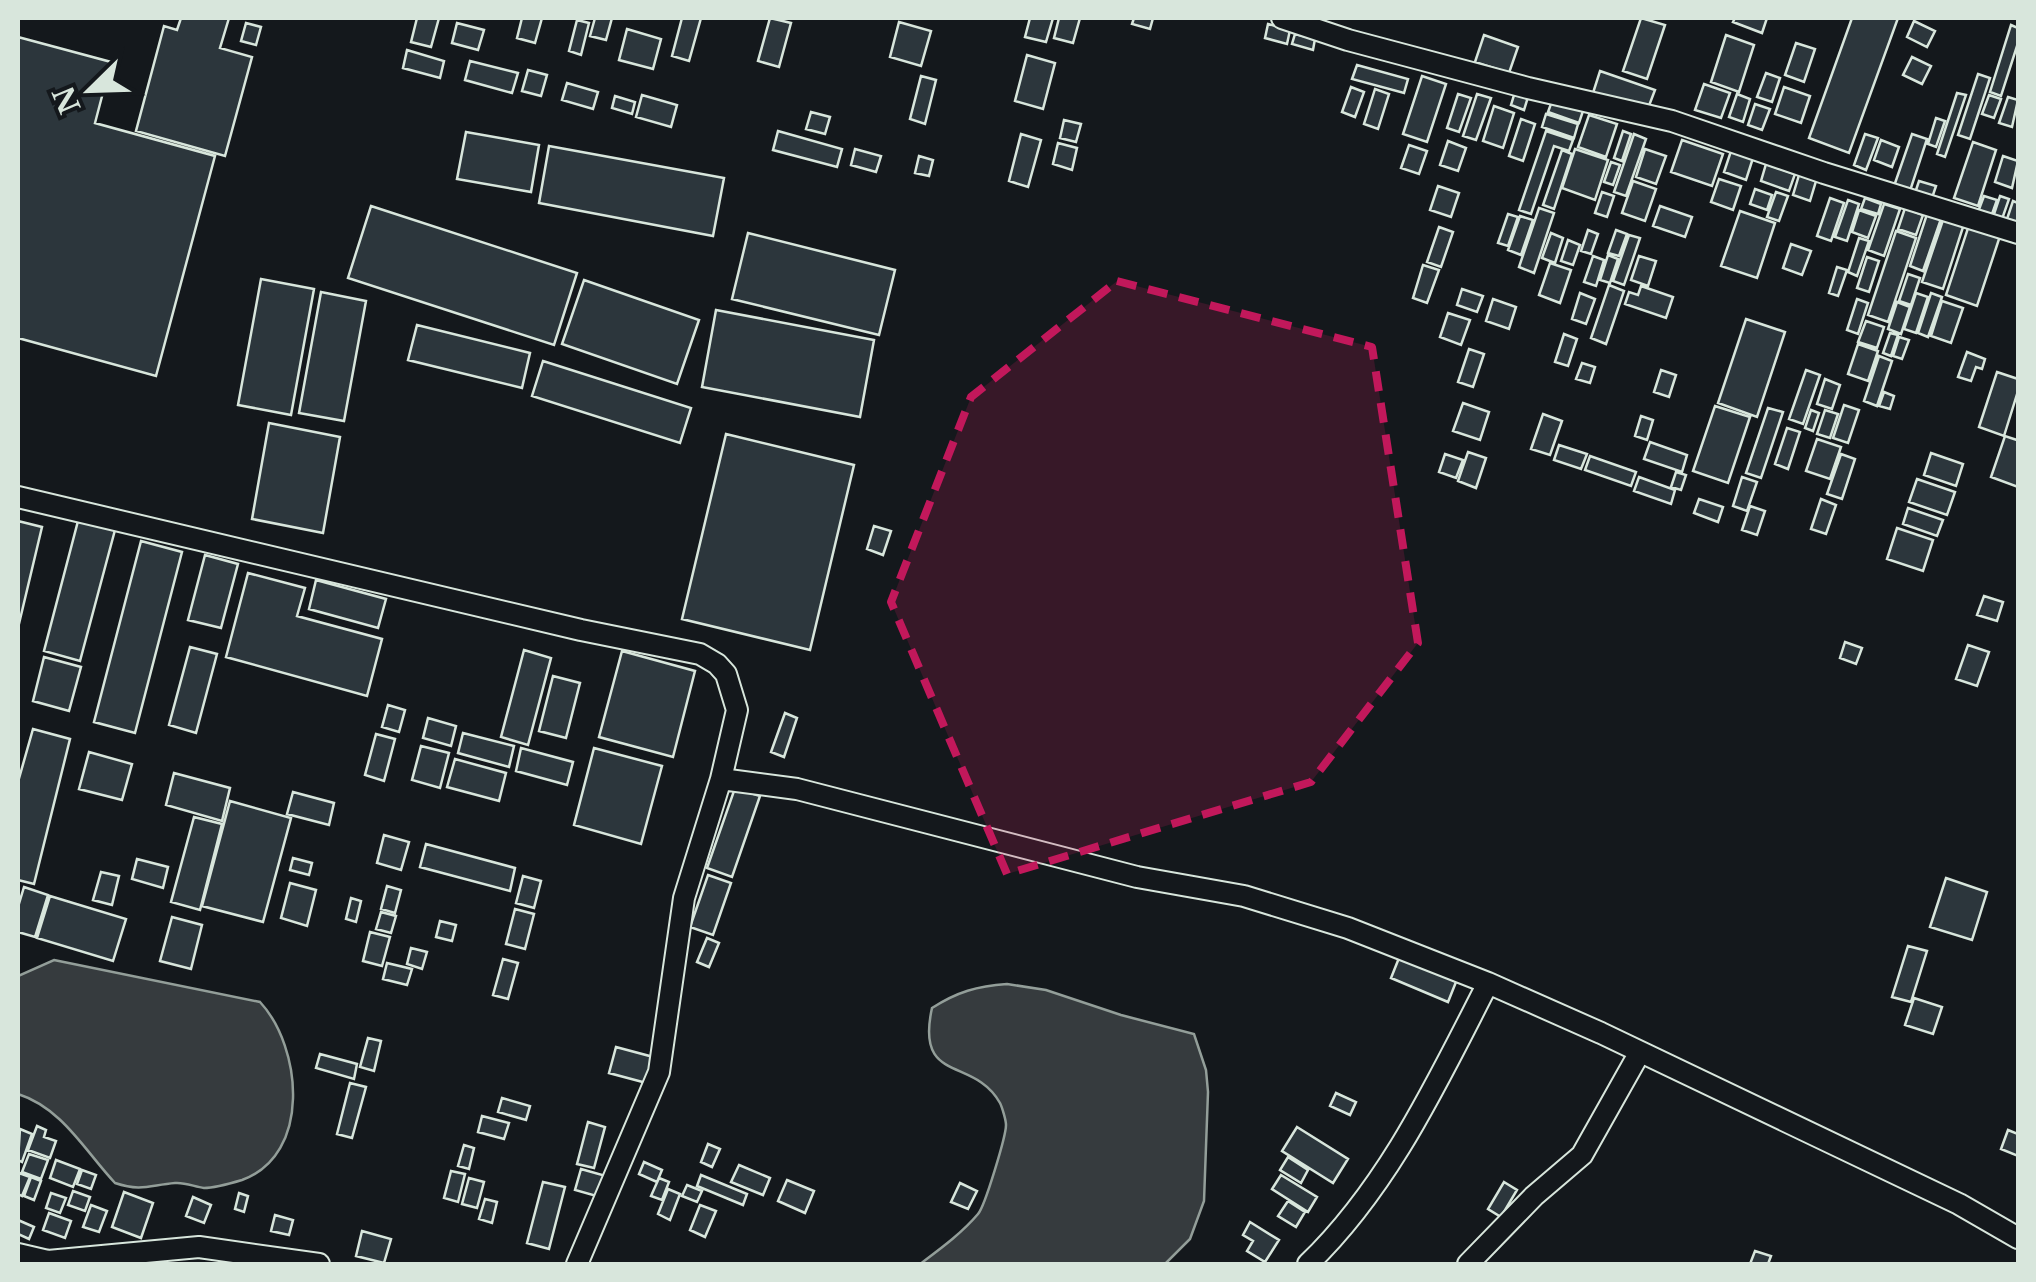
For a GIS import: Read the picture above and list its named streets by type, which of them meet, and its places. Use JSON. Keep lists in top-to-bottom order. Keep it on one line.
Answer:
{"north":"bottom left"}
